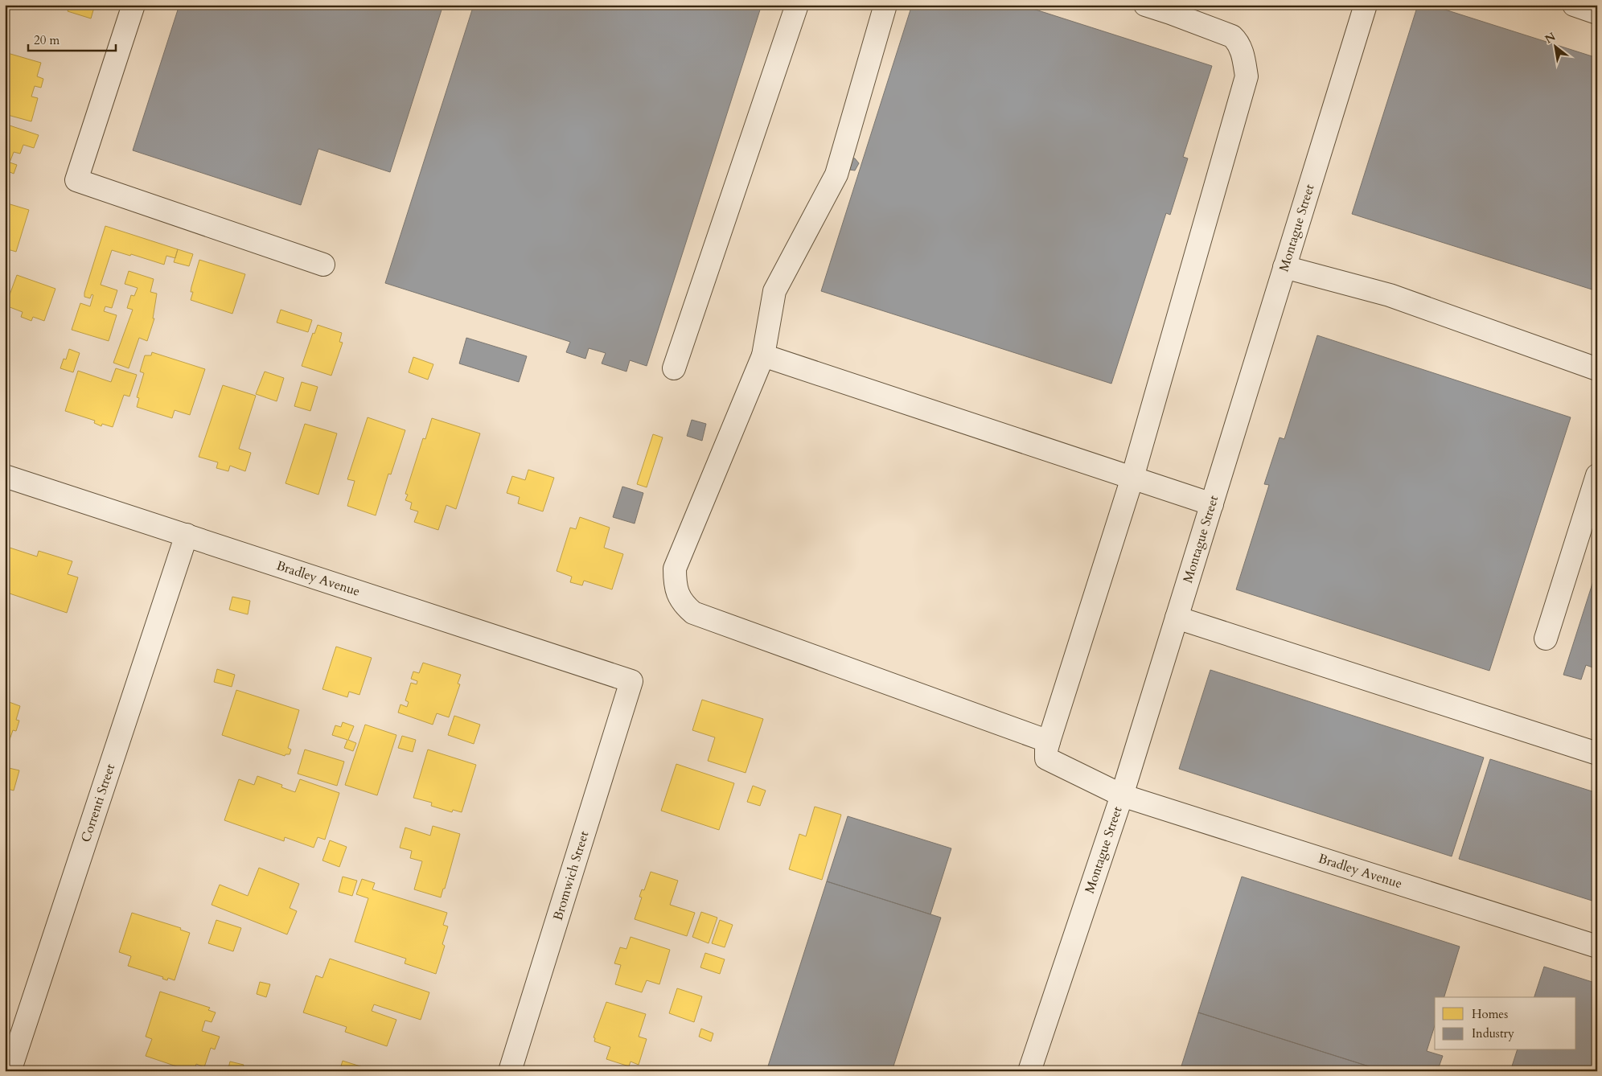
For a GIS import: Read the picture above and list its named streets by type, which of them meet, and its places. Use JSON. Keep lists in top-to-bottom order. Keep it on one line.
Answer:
{"streets":{"street":["Montague Street","Bradley Avenue","Correnti Street","Bromwich Street"]},"crossings":[["Montague Street","Bradley Avenue"],["Bradley Avenue","Correnti Street"],["Bradley Avenue","Bromwich Street"]],"legend":["Homes","Industry"],"scale_bar":"20 m","north":"top left"}
